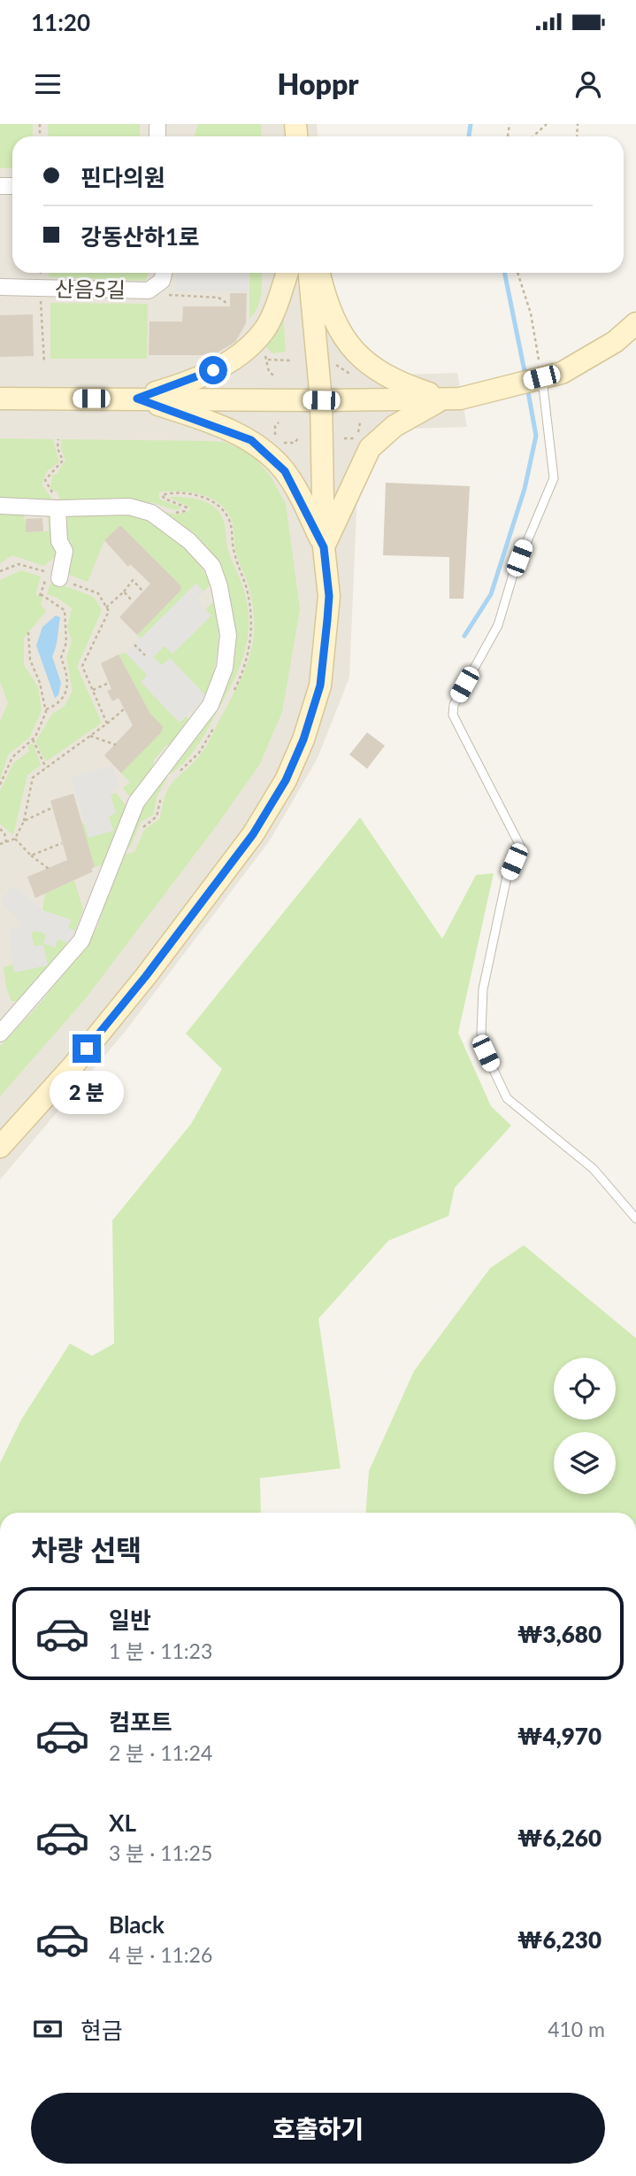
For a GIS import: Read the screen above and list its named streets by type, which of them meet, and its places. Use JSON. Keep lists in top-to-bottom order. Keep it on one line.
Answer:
{"streets":{"street":["산음5길"]},"page":{"status":"11:20","header":"Hoppr","banner":["핀다의원","강동산하1로"],"bubble":"2 분","heading":"차량 선택","list":[{"name":"일반","note":"1 분 · 11:23","value":"₩3,680"},{"name":"컴포트","note":"2 분 · 11:24","value":"₩4,970"},{"name":"XL","note":"3 분 · 11:25","value":"₩6,260"},{"name":"Black","note":"4 분 · 11:26","value":"₩6,230"}],"pay":["현금","410 m"],"buttons":"호출하기"}}
